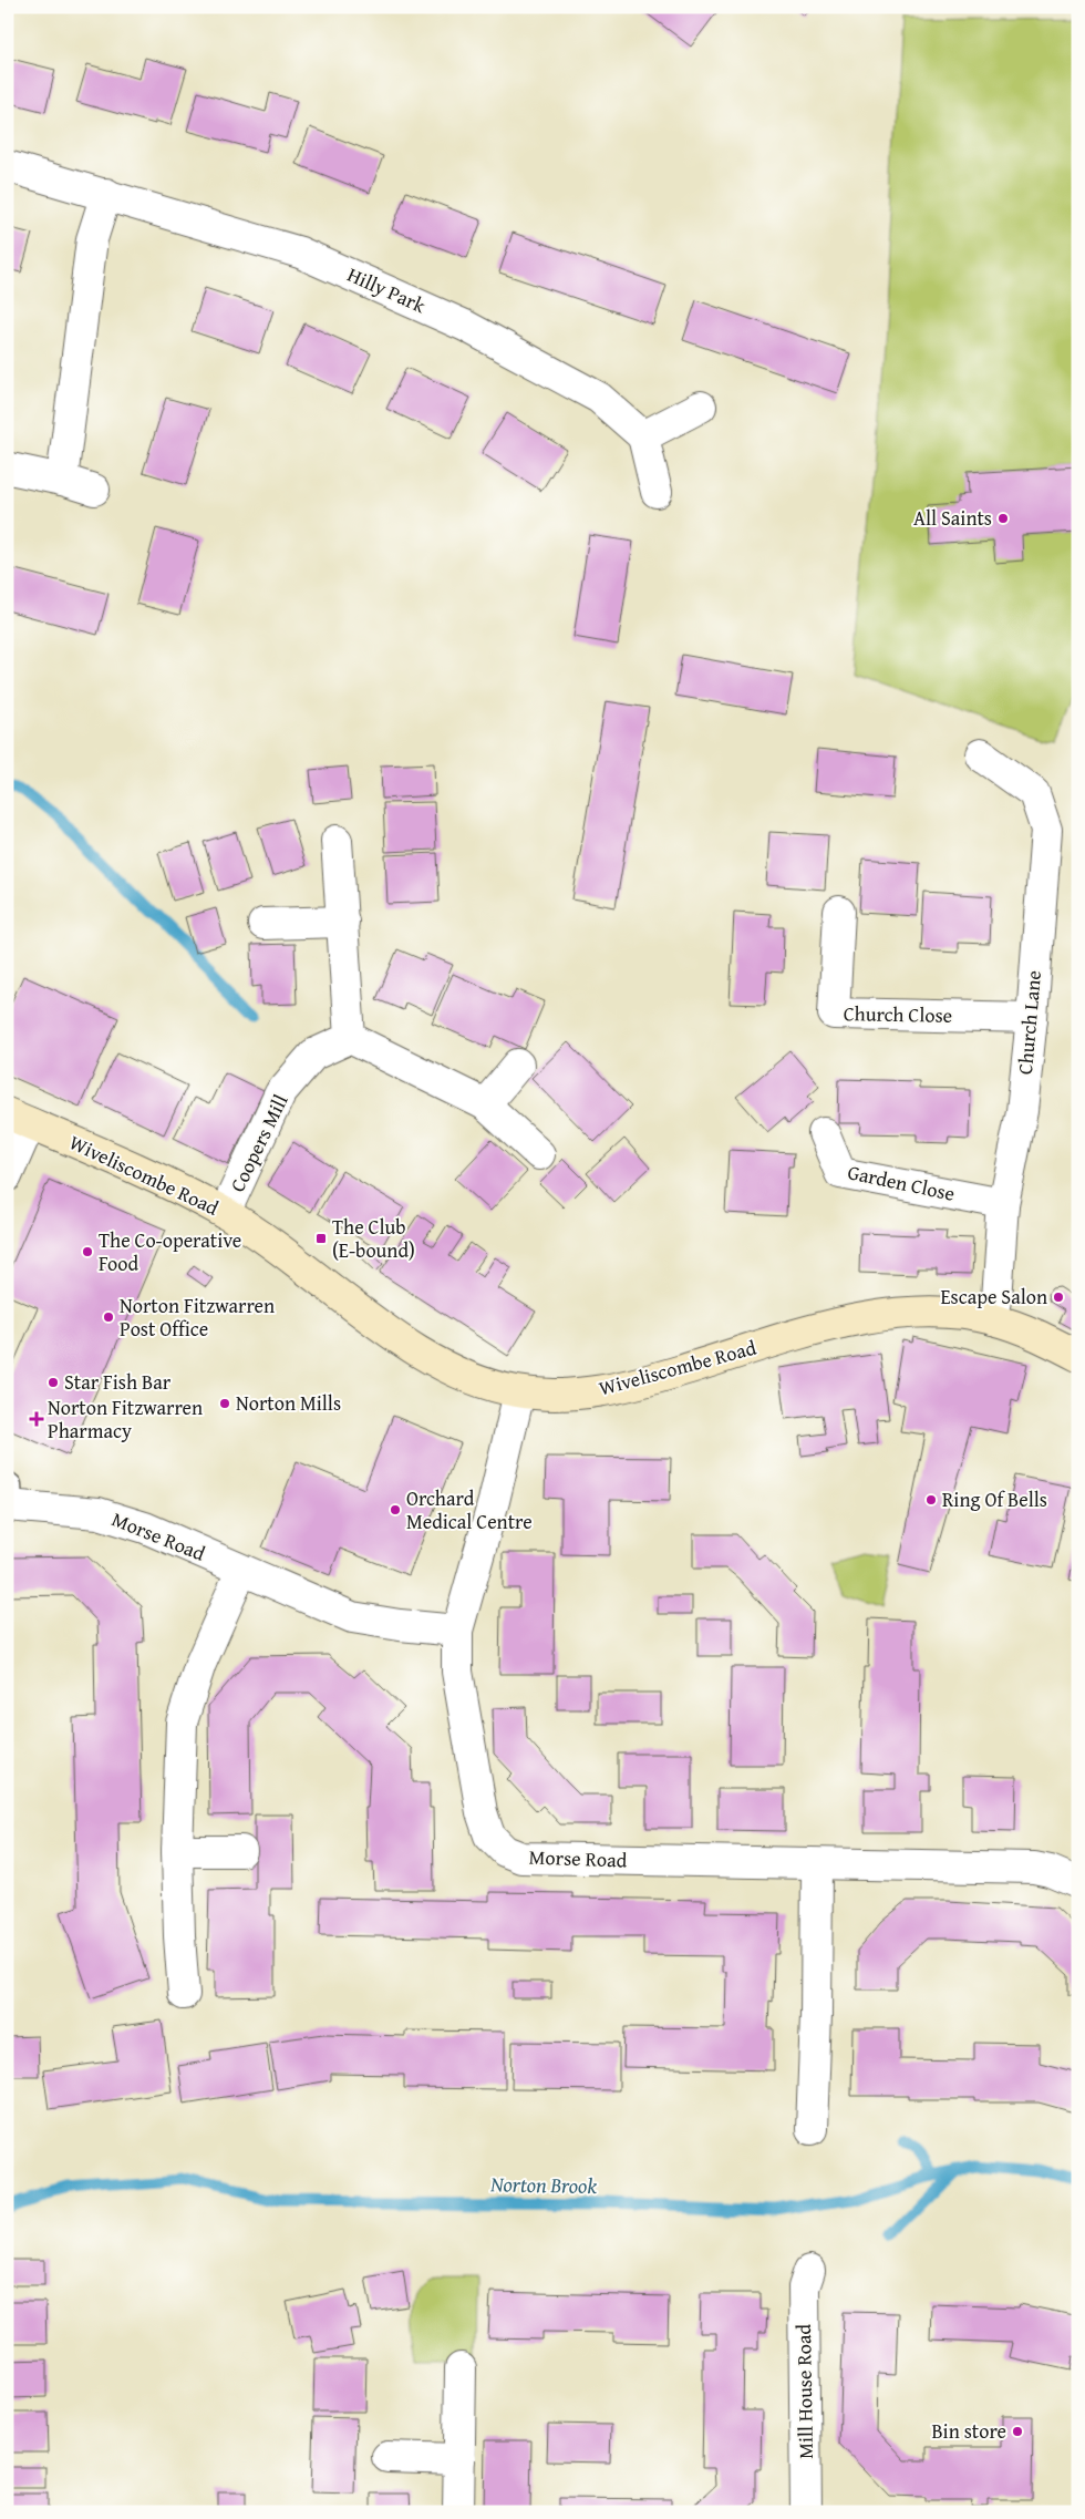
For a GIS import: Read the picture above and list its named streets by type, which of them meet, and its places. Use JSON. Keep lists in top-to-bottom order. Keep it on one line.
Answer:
{"streets":{"main road":["Wiveliscombe Road"],"street":["Hilly Park","Church Close","Church Lane","Coopers Mill","Garden Close","Morse Road","Mill House Road"]},"crossings":[["Church Close","Church Lane"],["Church Lane","Wiveliscombe Road"],["Church Lane","Garden Close"],["Coopers Mill","Wiveliscombe Road"],["Wiveliscombe Road","Morse Road"]],"water":["Norton Brook"],"places":{"other":["All Saints","The Co-operative Food","Escape Salon","Norton Fitzwarren Post Office","Star Fish Bar","Norton Mills","Ring Of Bells","Orchard Medical Centre","Bin store"],"transit":["The Club (E-bound)"],"health":["Norton Fitzwarren Pharmacy"]}}
